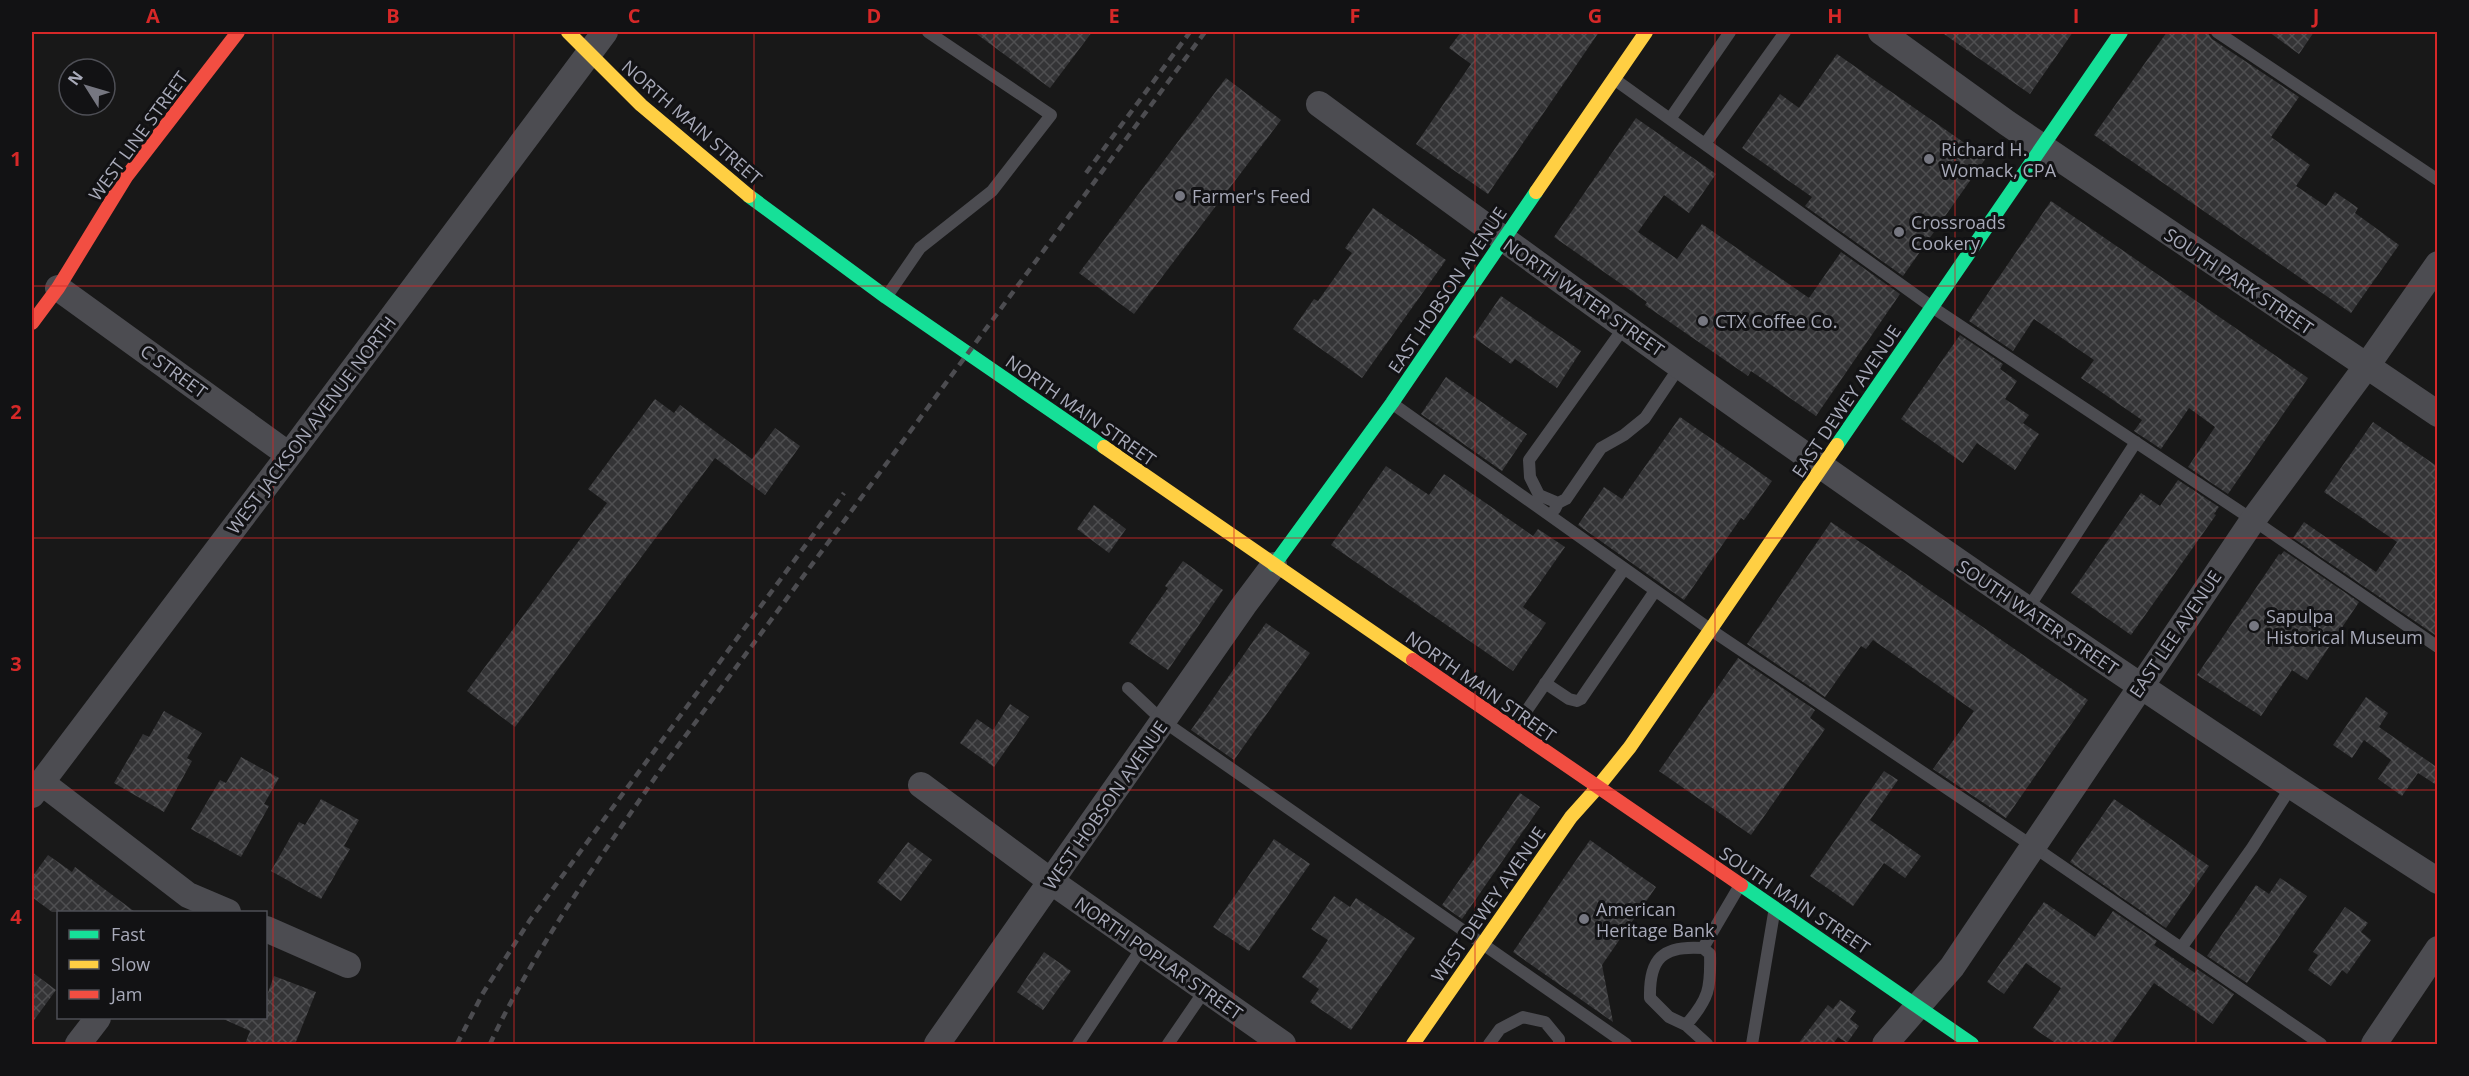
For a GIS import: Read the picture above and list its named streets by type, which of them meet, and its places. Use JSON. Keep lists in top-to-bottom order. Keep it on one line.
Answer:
{"streets":{"main road":["NORTH MAIN STREET","WEST LINE STREET","EAST HOBSON AVENUE","EAST DEWEY AVENUE","SOUTH MAIN STREET","WEST DEWEY AVENUE"],"street":["SOUTH PARK STREET","NORTH WATER STREET","C STREET","WEST JACKSON AVENUE NORTH","SOUTH WATER STREET","EAST LEE AVENUE","WEST HOBSON AVENUE","NORTH POPLAR STREET"]},"crossings":[["NORTH MAIN STREET","EAST HOBSON AVENUE"],["NORTH MAIN STREET","EAST DEWEY AVENUE"],["NORTH MAIN STREET","WEST JACKSON AVENUE NORTH"],["NORTH MAIN STREET","WEST HOBSON AVENUE"],["NORTH MAIN STREET","SOUTH MAIN STREET"],["NORTH MAIN STREET","WEST DEWEY AVENUE"],["WEST LINE STREET","C STREET"],["SOUTH PARK STREET","EAST DEWEY AVENUE"],["SOUTH PARK STREET","EAST LEE AVENUE"],["EAST HOBSON AVENUE","NORTH WATER STREET"],["EAST HOBSON AVENUE","WEST HOBSON AVENUE"],["NORTH WATER STREET","EAST DEWEY AVENUE"],["NORTH WATER STREET","SOUTH WATER STREET"],["C STREET","WEST JACKSON AVENUE NORTH"],["EAST DEWEY AVENUE","SOUTH WATER STREET"],["EAST DEWEY AVENUE","SOUTH MAIN STREET"],["EAST DEWEY AVENUE","WEST DEWEY AVENUE"],["SOUTH WATER STREET","EAST LEE AVENUE"],["EAST LEE AVENUE","SOUTH MAIN STREET"],["WEST HOBSON AVENUE","NORTH POPLAR STREET"],["SOUTH MAIN STREET","WEST DEWEY AVENUE"]],"places":["Richard H. Womack, CPA","Farmer's Feed","Crossroads Cookery","CTX Coffee Co.","Sapulpa Historical Museum","American Heritage Bank"],"legend":["Fast","Slow","Jam"],"north":"top left","grid":{"columns":["A","B","C","D","E","F","G","H","I","J"],"rows":["1","2","3","4"]}}
